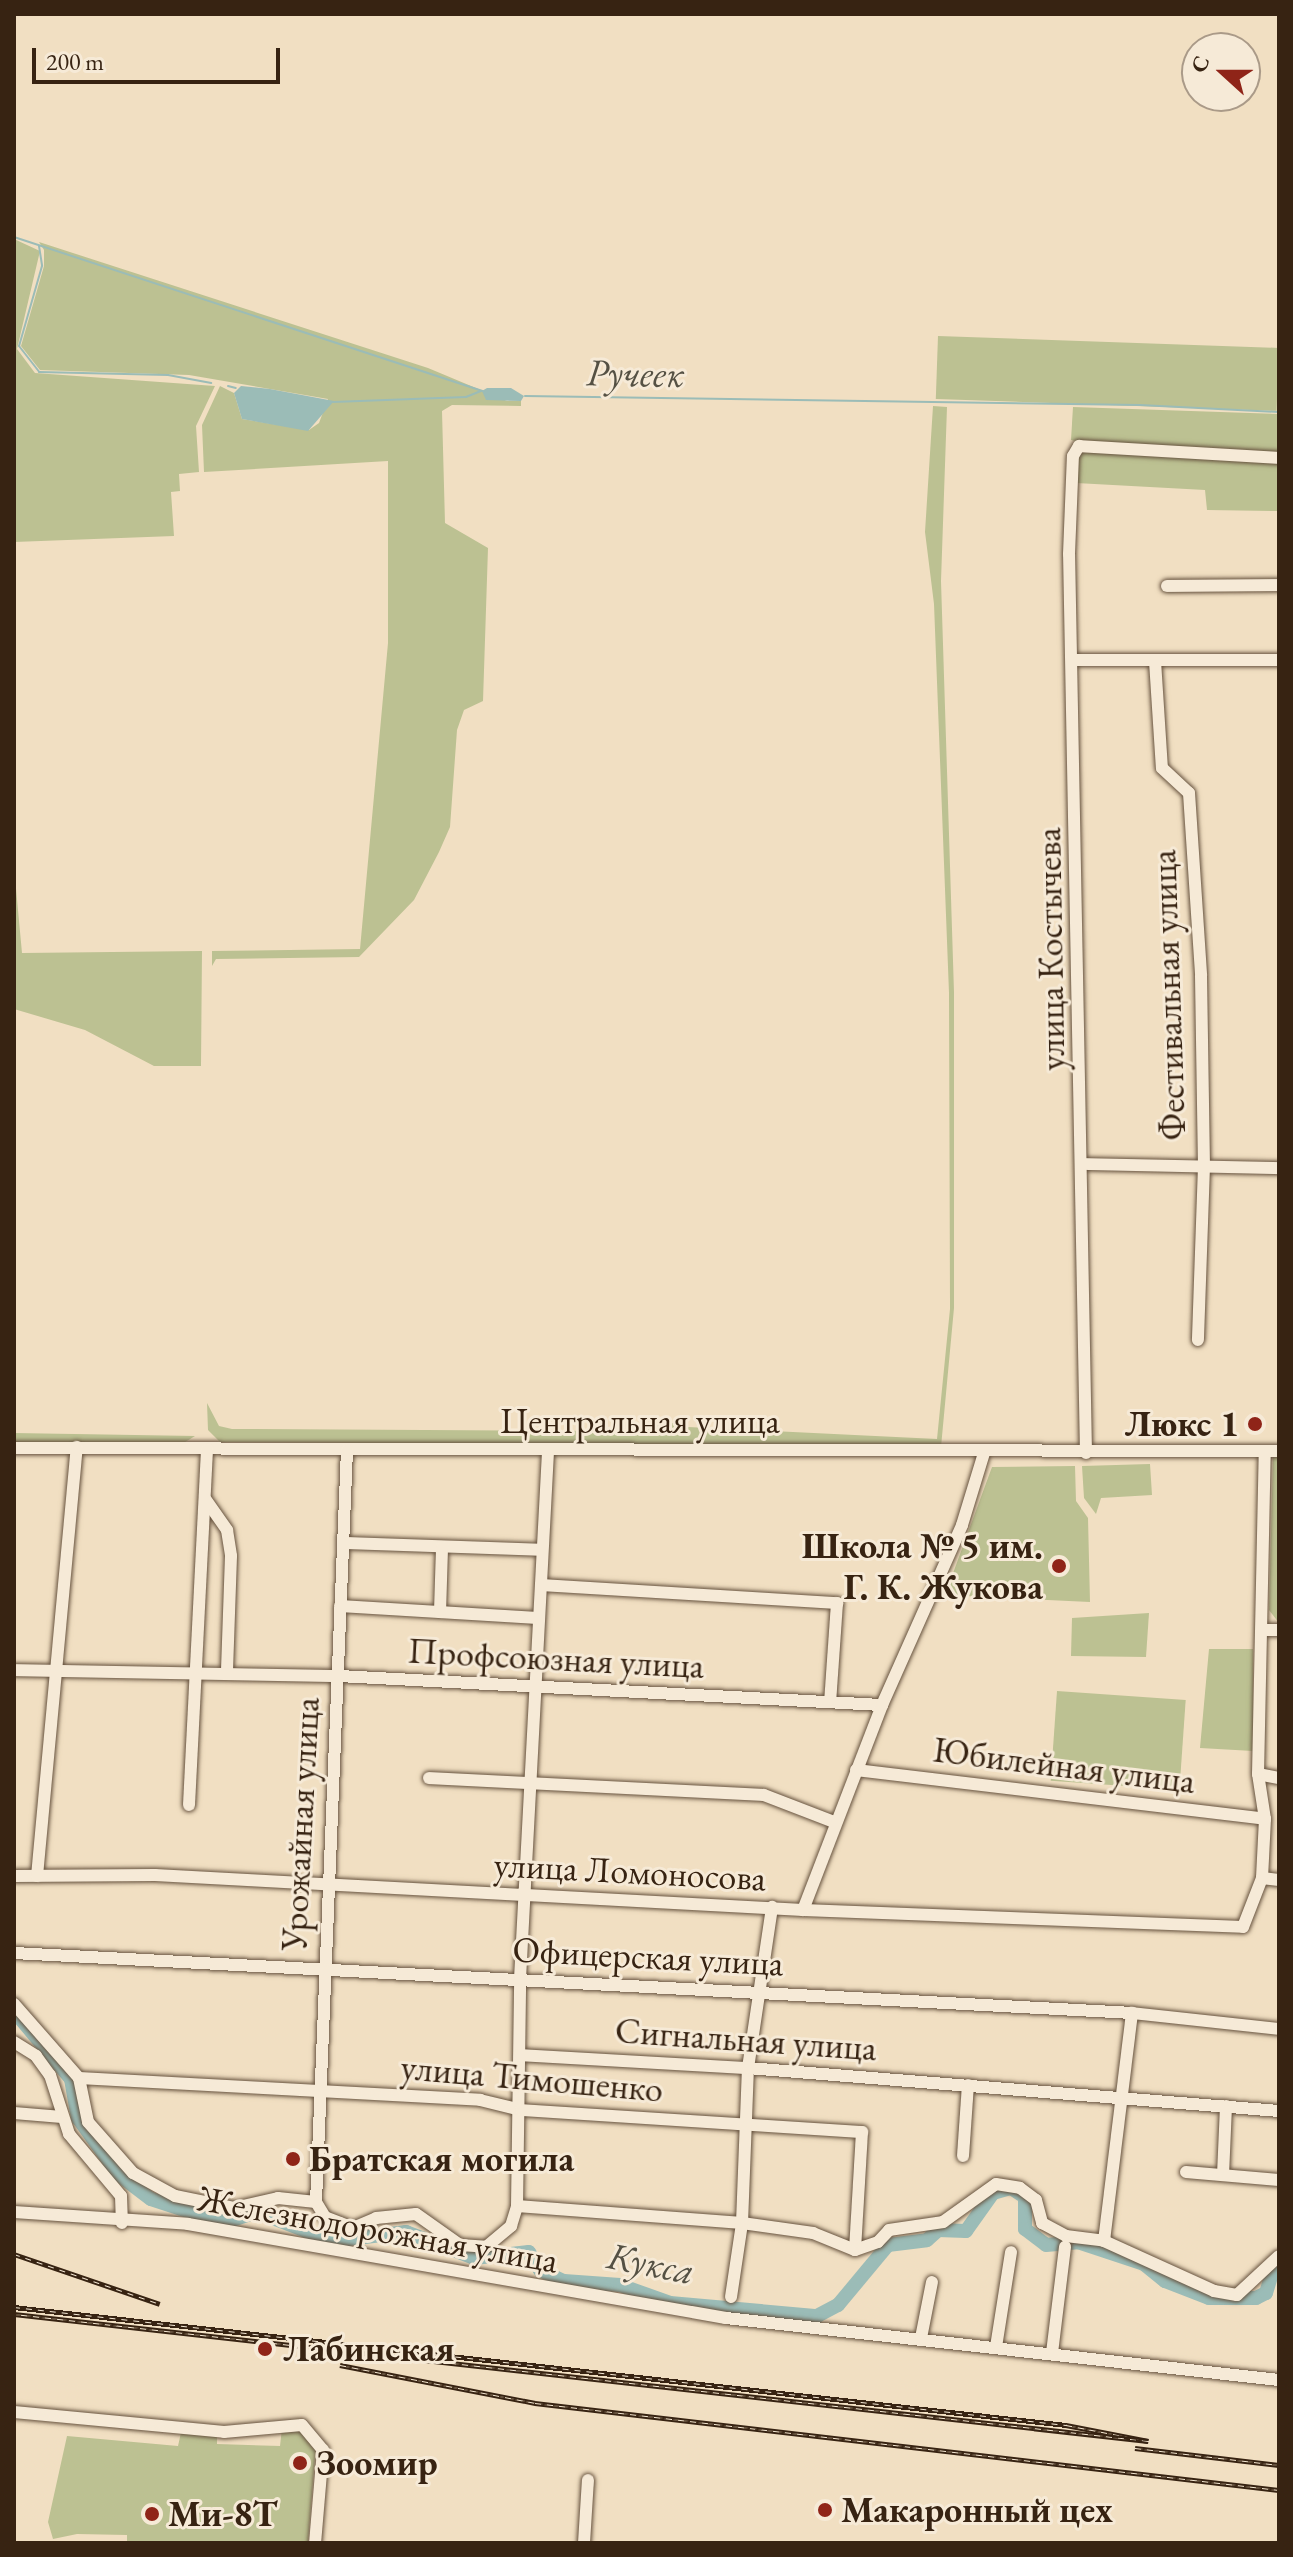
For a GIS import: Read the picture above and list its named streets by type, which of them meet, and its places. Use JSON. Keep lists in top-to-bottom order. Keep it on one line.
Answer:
{"streets":{"street":["улица Костычева","Фестивальная улица","Центральная улица","Профсоюзная улица","Юбилейная улица","Урожайная улица","улица Ломоносова","Офицерская улица","Сигнальная улица","улица Тимошенко","Железнодорожная улица"]},"crossings":[["улица Костычева","Центральная улица"],["Центральная улица","Урожайная улица"],["Профсоюзная улица","Урожайная улица"],["Урожайная улица","улица Ломоносова"],["Урожайная улица","Офицерская улица"],["Урожайная улица","улица Тимошенко"],["Урожайная улица","Железнодорожная улица"],["улица Тимошенко","Железнодорожная улица"]],"water":["Ручеек","Кукса"],"places":["Люкс 1","Школа № 5 им. Г. К. Жукова","Братская могила","Лабинская","Зоомир","Макаронный цех","Ми-8Т"],"scale_bar":"200 m","north":"left"}
